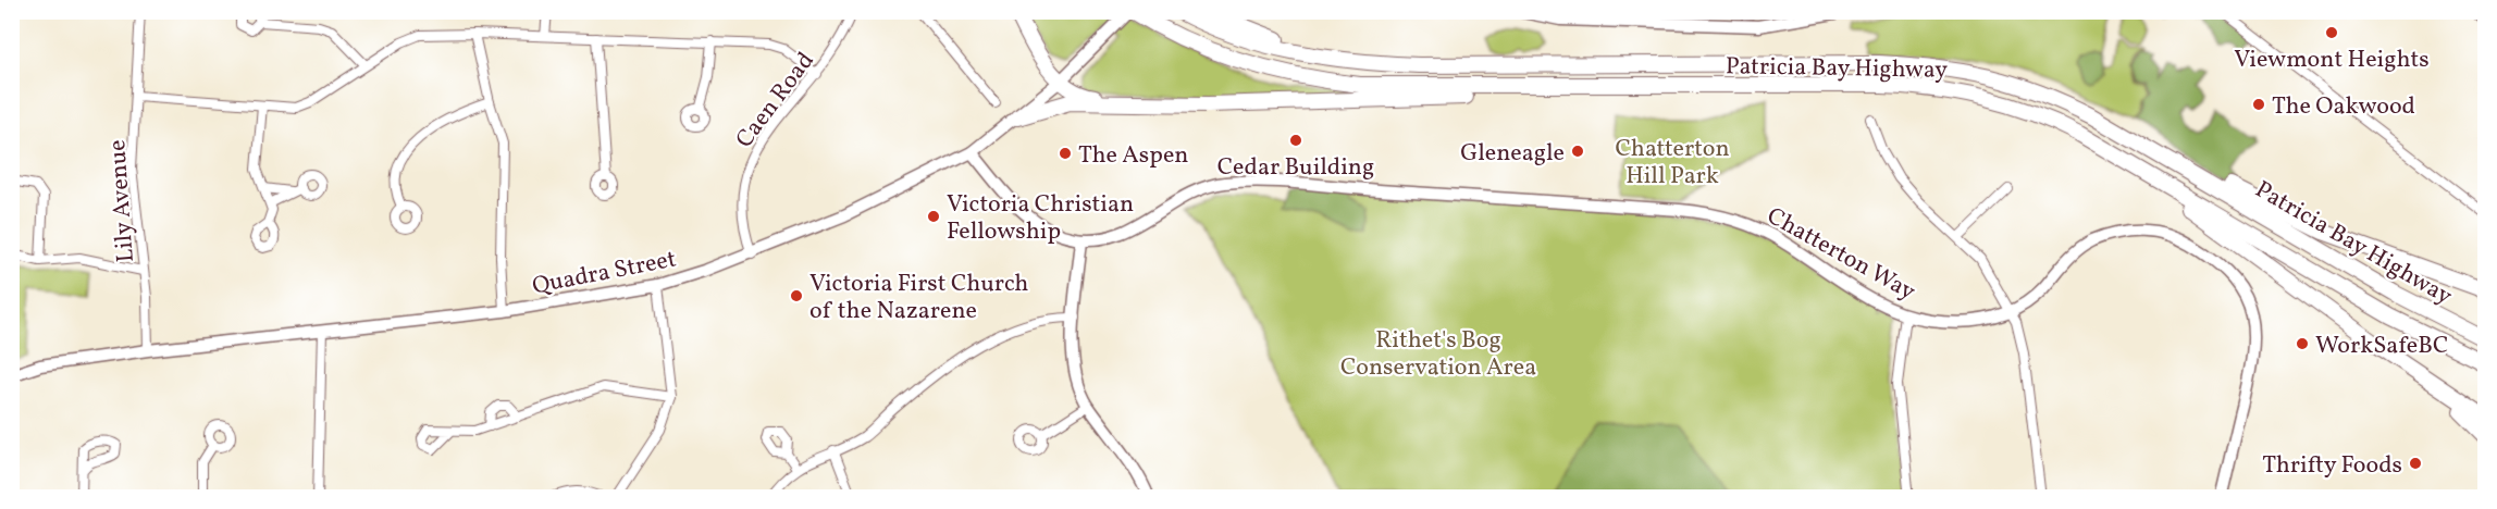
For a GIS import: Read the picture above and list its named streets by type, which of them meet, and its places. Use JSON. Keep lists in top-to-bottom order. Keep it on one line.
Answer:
{"streets":{"highway":["Patricia Bay Highway"],"street":["Caen Road","Lily Avenue","Chatterton Way","Quadra Street"]},"crossings":[["Patricia Bay Highway","Quadra Street"],["Caen Road","Quadra Street"],["Lily Avenue","Quadra Street"],["Chatterton Way","Quadra Street"]],"parks":["Chatterton Hill Park","Rithet's Bog Conservation Area"],"places":["Viewmont Heights","The Oakwood","Cedar Building","Gleneagle","The Aspen","Victoria Christian Fellowship","Victoria First Church of the Nazarene","WorkSafeBC","Thrifty Foods"]}
